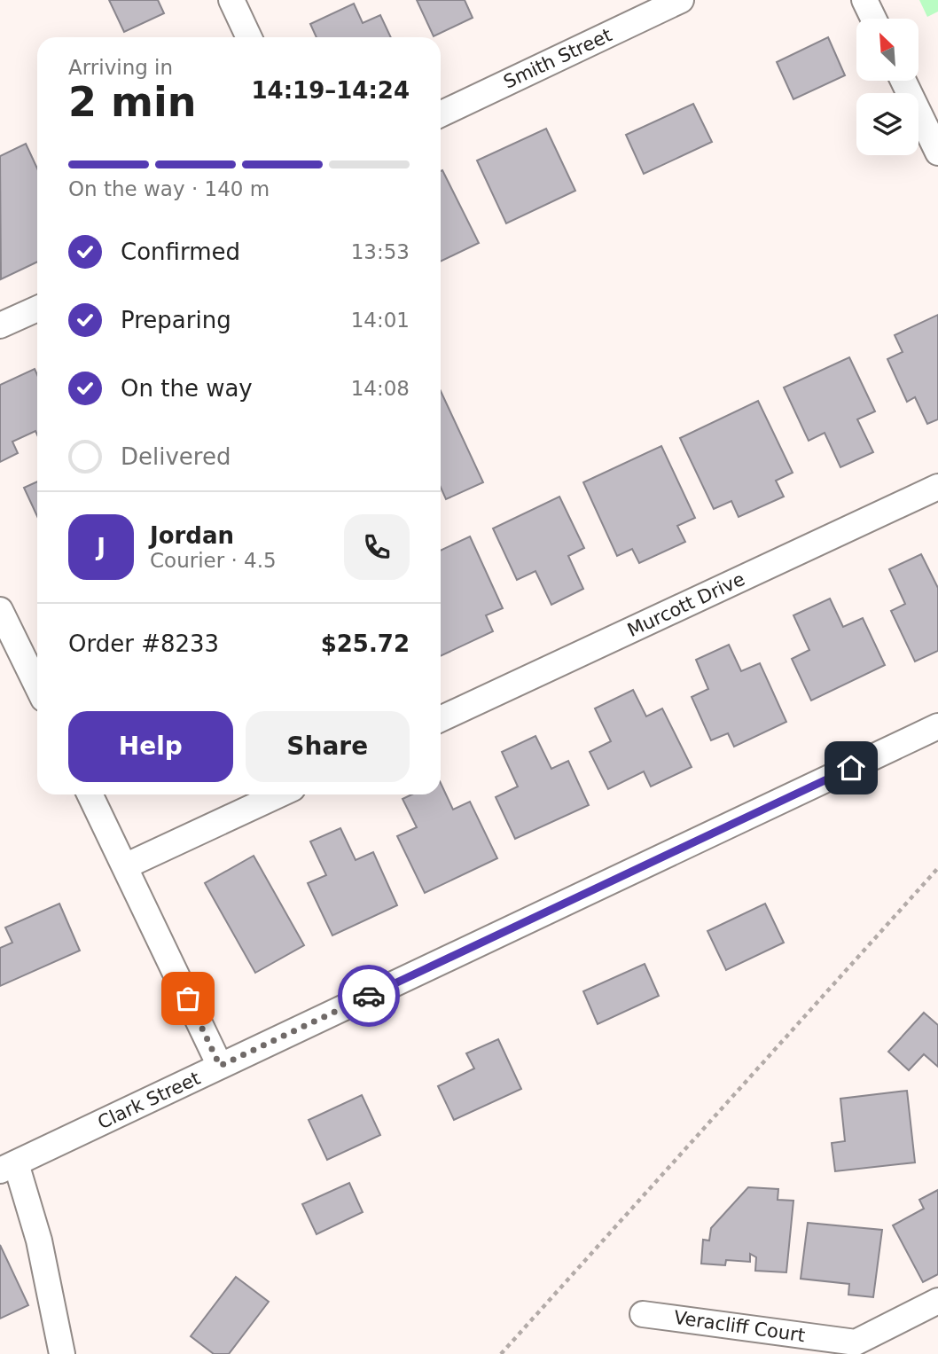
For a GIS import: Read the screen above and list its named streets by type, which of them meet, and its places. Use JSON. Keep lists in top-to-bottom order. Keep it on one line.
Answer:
{"streets":{"street":["Smith Street","Murcott Drive","Clark Street","Veracliff Court"]},"north":"top left","page":{"heading":["2 min","Arriving in","14:19–14:24"],"panel":["Jordan","Courier · 4.5","Order #8233","$25.72"],"bar":"On the way · 140 m","list":[["Confirmed","13:53"],["Preparing","14:01"],["On the way","14:08"],"Delivered"],"round":"J","buttons":["Help","Share"]}}
